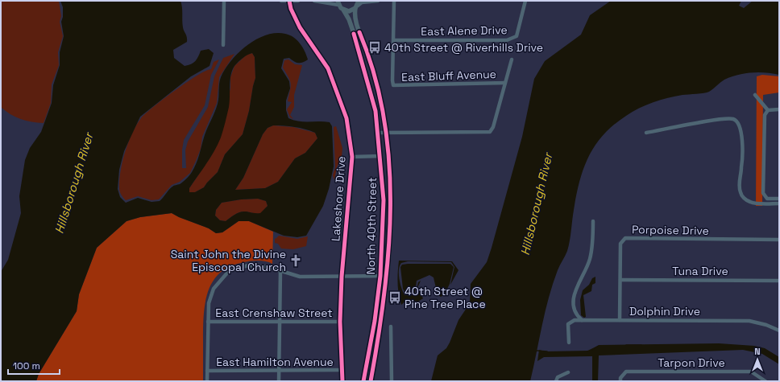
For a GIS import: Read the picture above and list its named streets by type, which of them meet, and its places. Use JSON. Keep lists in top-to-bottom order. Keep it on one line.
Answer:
{"streets":{"main road":["North 40th Street"],"street":["East Alene Drive","East Bluff Avenue","Lakeshore Drive","Porpoise Drive","Tuna Drive","Dolphin Drive","East Crenshaw Street","East Hamilton Avenue","Tarpon Drive"]},"crossings":[["East Alene Drive","East Bluff Avenue"],["Lakeshore Drive","East Crenshaw Street"],["Lakeshore Drive","East Hamilton Avenue"],["Porpoise Drive","Tuna Drive"],["Porpoise Drive","Dolphin Drive"]],"water":["Hillsborough River"],"places":{"bus stop":["40th Street @ Riverhills Drive","40th Street @ Pine Tree Place"],"church":["Saint John the Divine Episcopal Church"]},"scale_bar":"100 m","north":"top"}
